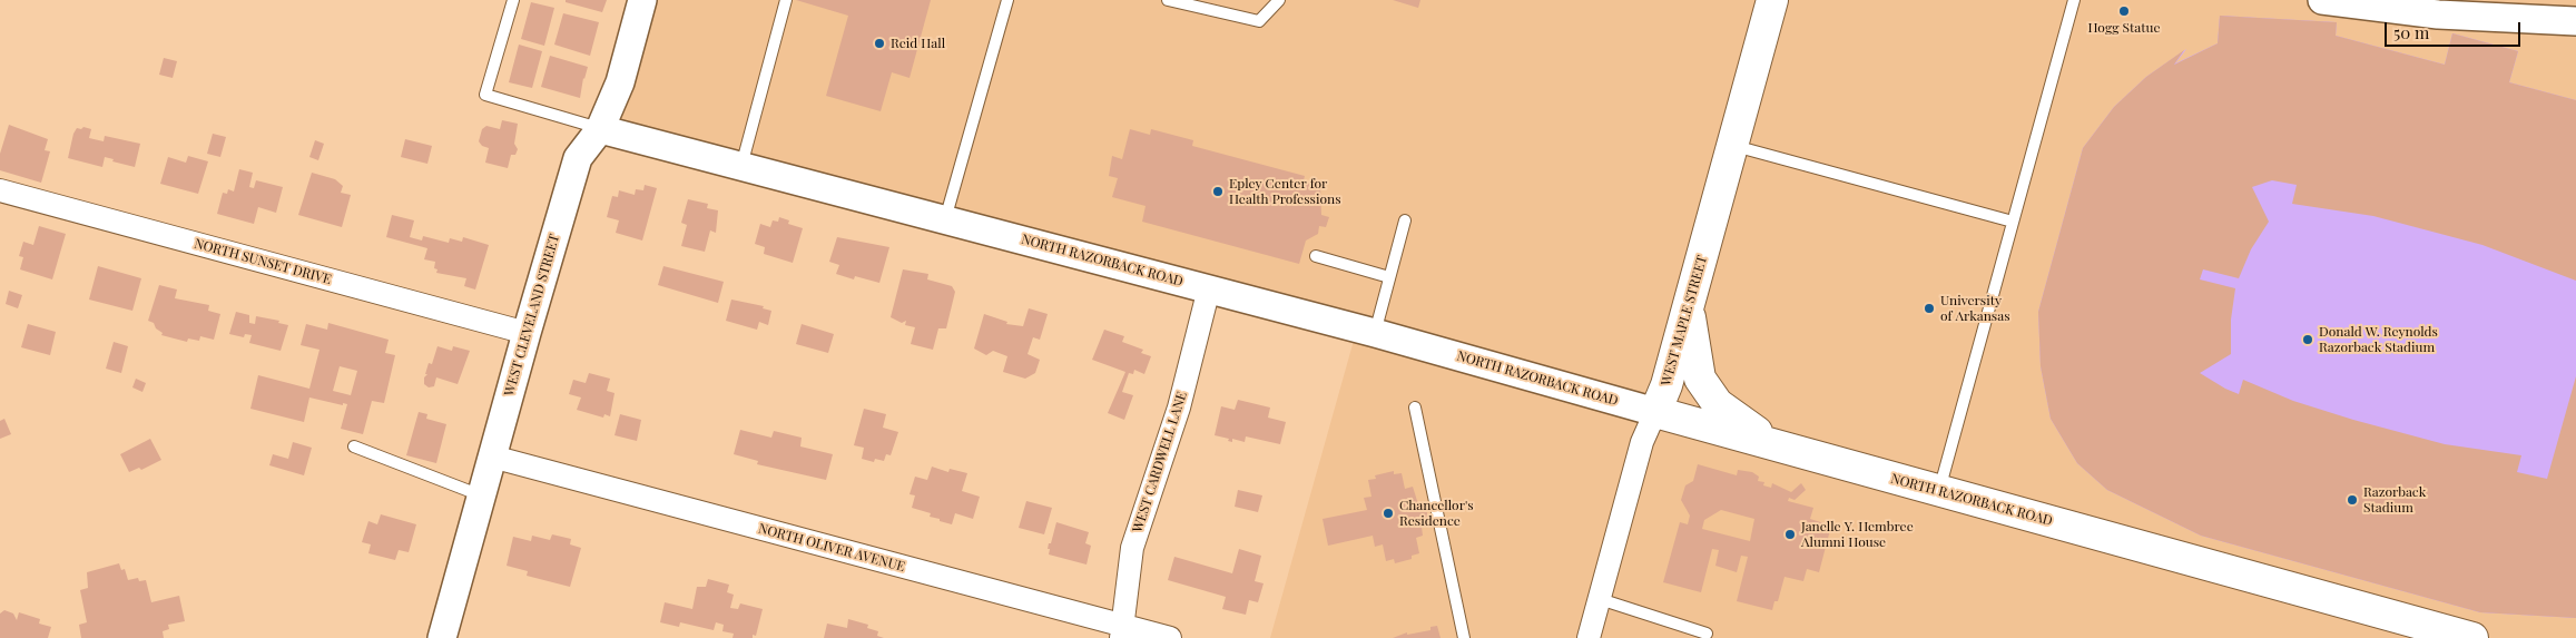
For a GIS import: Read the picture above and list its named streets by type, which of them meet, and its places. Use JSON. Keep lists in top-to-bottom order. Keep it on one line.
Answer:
{"streets":{"main road":["NORTH RAZORBACK ROAD","WEST MAPLE STREET"],"street":["NORTH SUNSET DRIVE","WEST CLEVELAND STREET","WEST CARDWELL LANE","NORTH OLIVER AVENUE"]},"crossings":[["NORTH RAZORBACK ROAD","WEST CLEVELAND STREET"],["NORTH RAZORBACK ROAD","WEST MAPLE STREET"],["NORTH RAZORBACK ROAD","WEST CARDWELL LANE"],["NORTH SUNSET DRIVE","WEST CLEVELAND STREET"],["WEST CLEVELAND STREET","NORTH OLIVER AVENUE"],["WEST CARDWELL LANE","NORTH OLIVER AVENUE"]],"places":["Hogg Statue","Reid Hall","Epley Center for Health Professions","University of Arkansas","Donald W. Reynolds Razorback Stadium","Razorback Stadium","Chancellor's Residence","Janelle Y. Hembree Alumni House"],"scale_bar":"50 m"}
